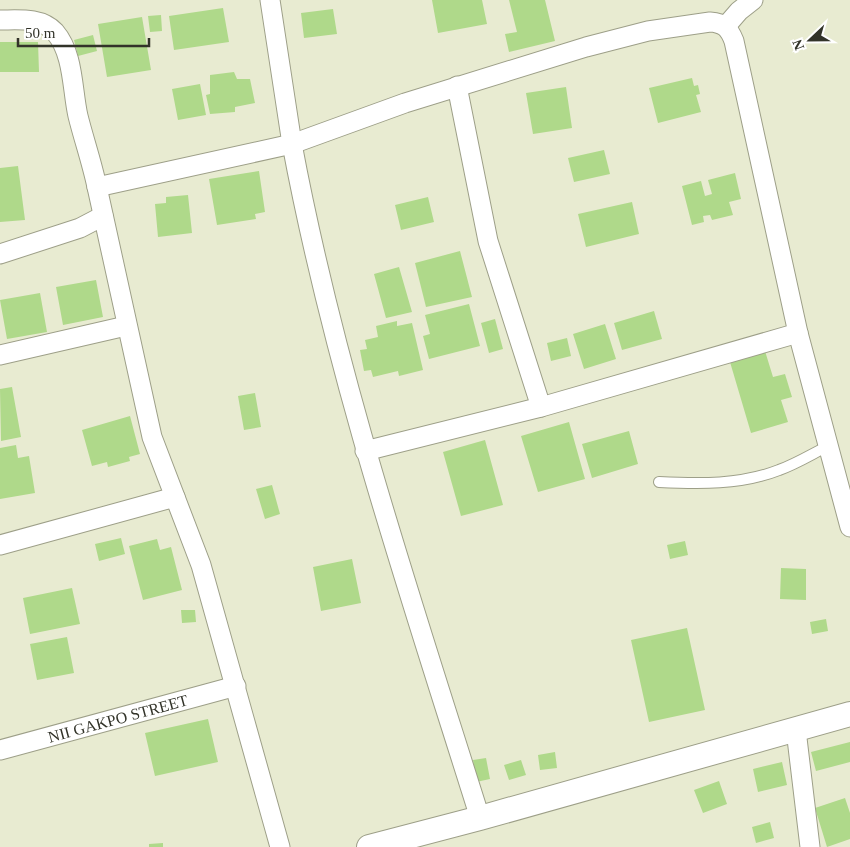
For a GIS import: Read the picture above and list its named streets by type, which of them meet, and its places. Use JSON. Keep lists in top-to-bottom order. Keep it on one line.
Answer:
{"streets":{"street":["NII GAKPO STREET"]},"scale_bar":"50 m","north":"left"}
